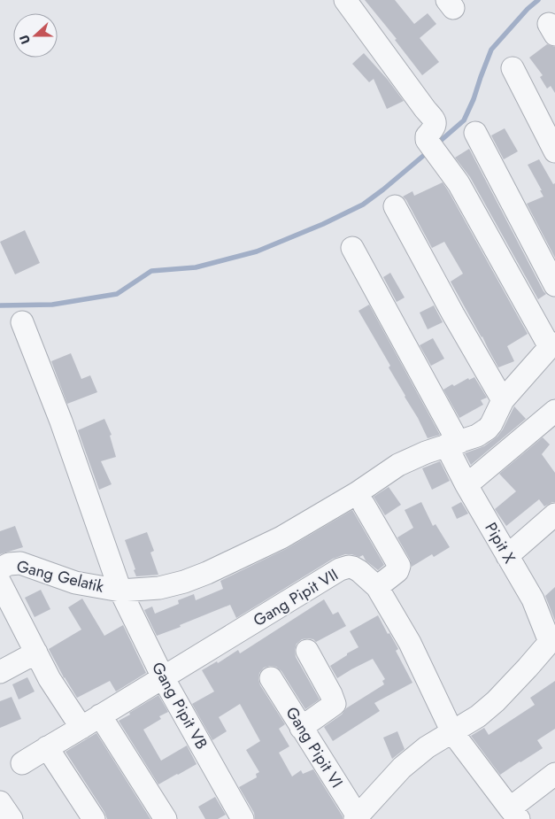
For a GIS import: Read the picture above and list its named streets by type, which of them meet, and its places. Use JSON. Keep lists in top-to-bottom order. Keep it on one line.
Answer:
{"streets":{"street":["Pipit X","Gang Gelatik","Gang Pipit VII","Gang Pipit VB","Gang Pipit VI"]},"crossings":[["Pipit X","Gang Gelatik"],["Gang Gelatik","Gang Pipit VB"],["Gang Pipit VII","Gang Pipit VB"]],"north":"left"}
